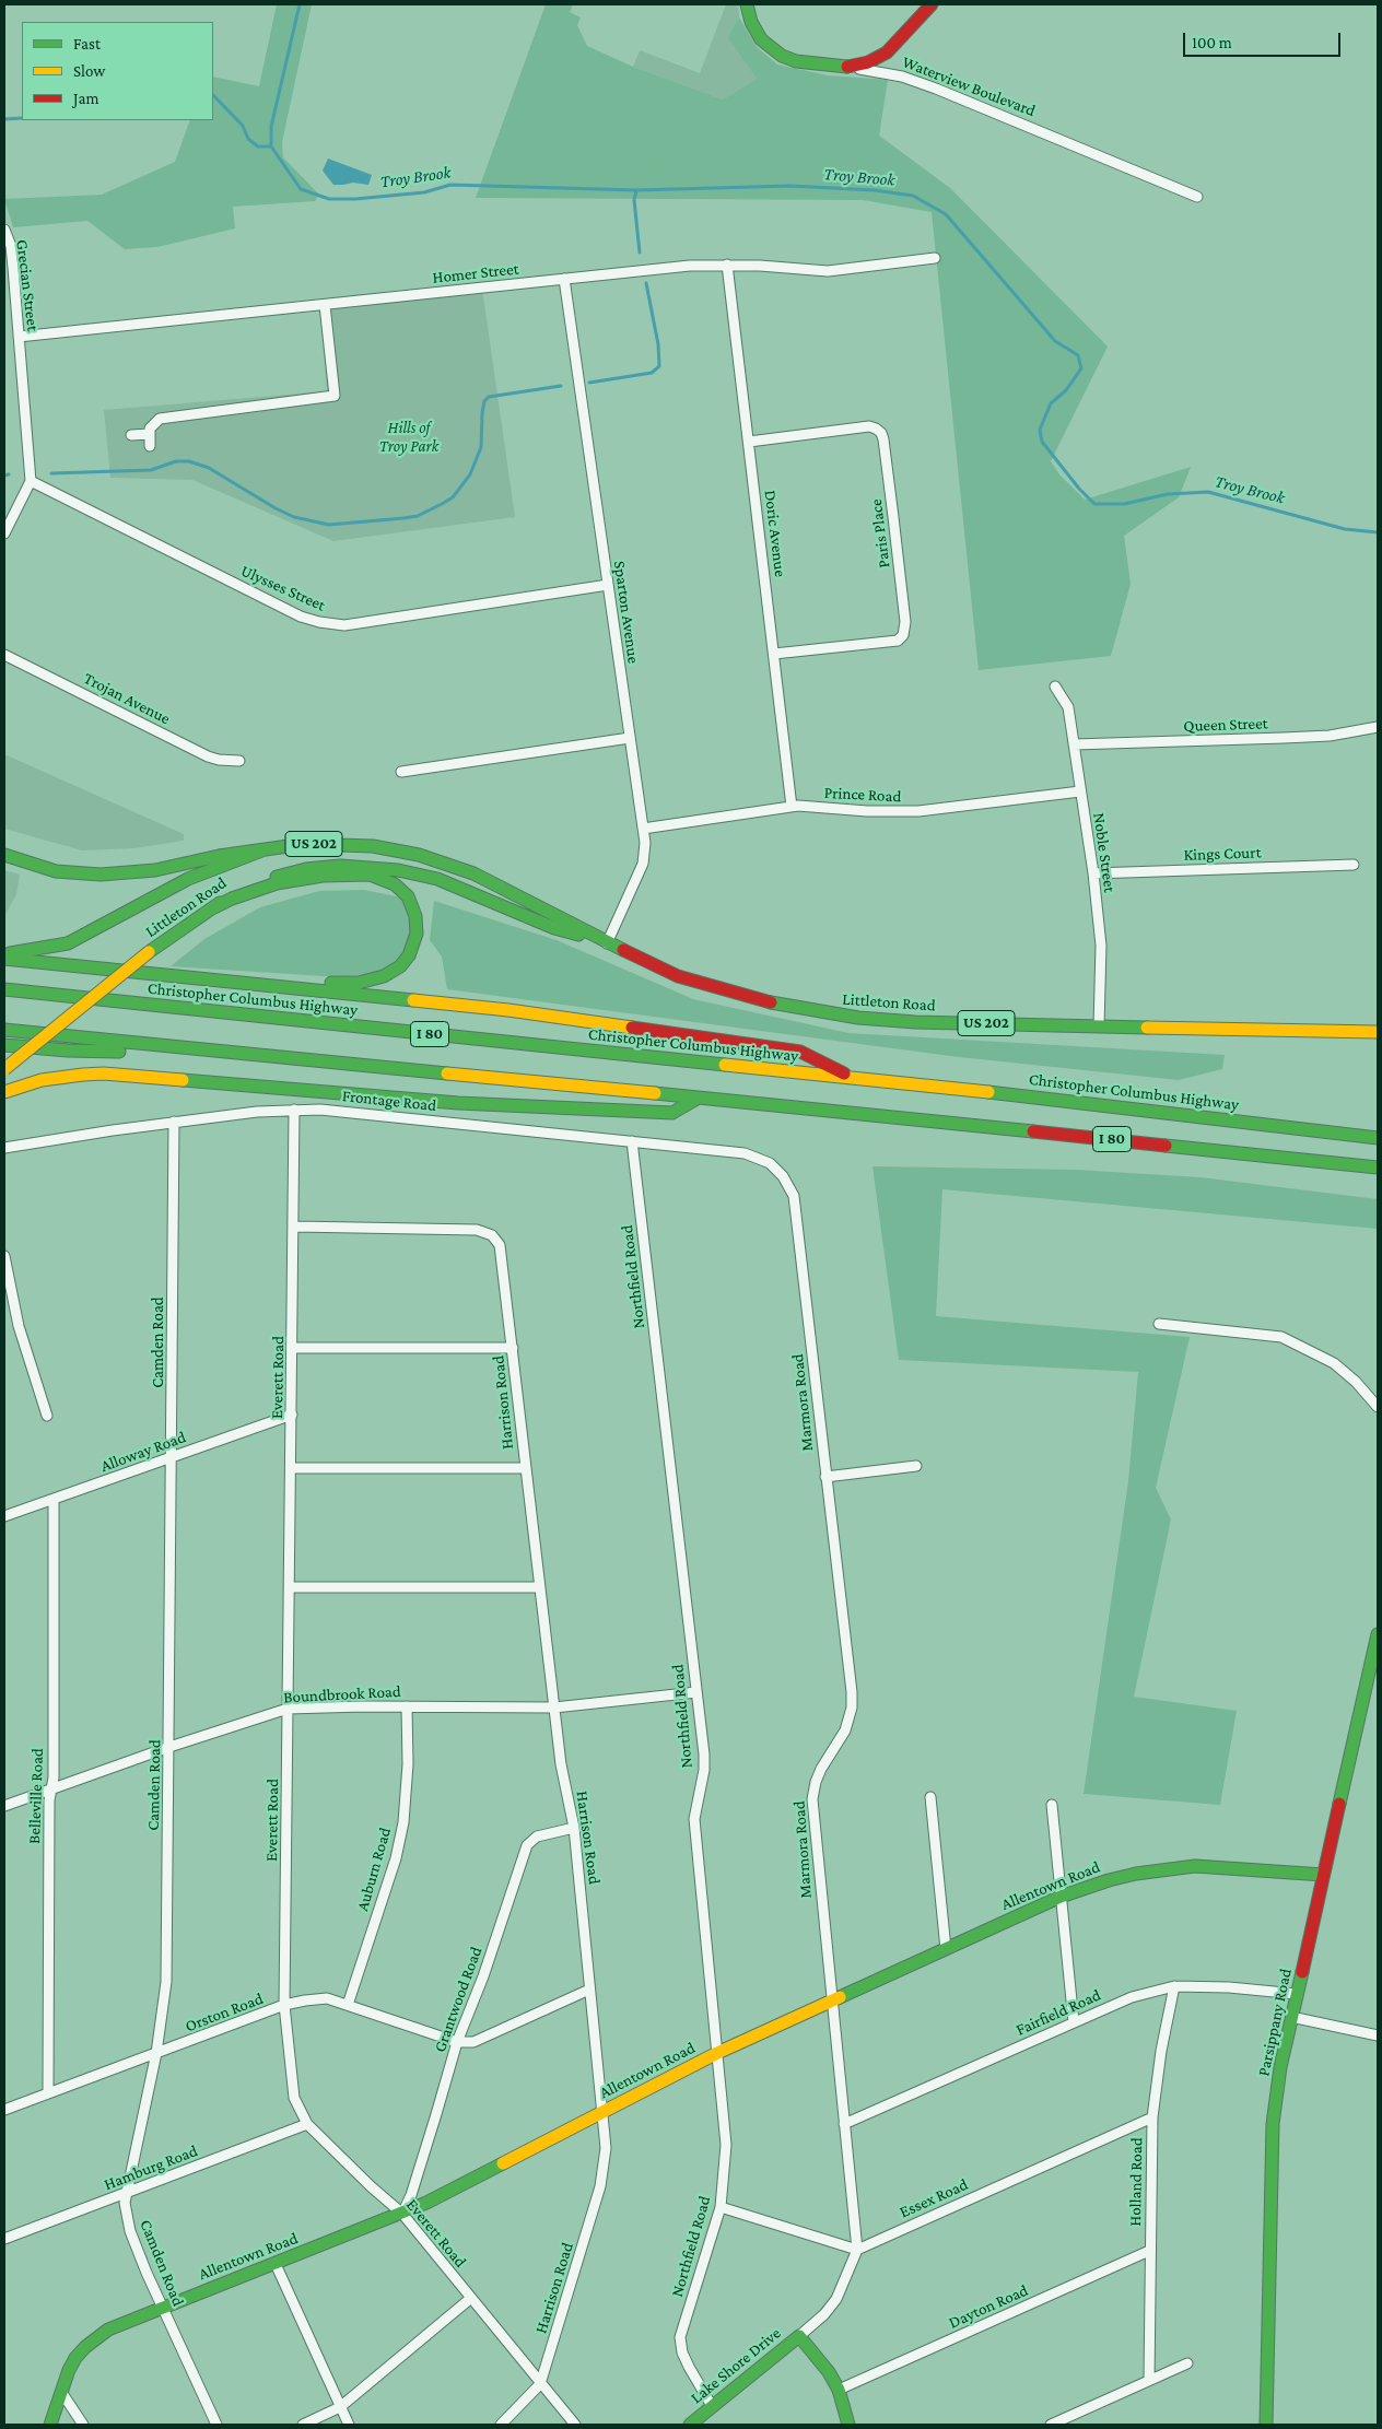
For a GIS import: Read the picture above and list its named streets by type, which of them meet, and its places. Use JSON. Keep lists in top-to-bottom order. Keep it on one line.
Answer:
{"streets":{"main road":["Waterview Boulevard","US 202","Littleton Road","Christopher Columbus Highway","I 80","Allentown Road","Parsippany Road","Lake Shore Drive"],"street":["Homer Street","Grecian Street","Doric Avenue","Paris Place","Ulysses Street","Sparton Avenue","Trojan Avenue","Queen Street","Prince Road","Noble Street","Kings Court","Frontage Road","Northfield Road","Camden Road","Everett Road","Harrison Road","Marmora Road","Alloway Road","Boundbrook Road","Belleville Road","Auburn Road","Grantwood Road","Orston Road","Fairfield Road","Hamburg Road","Holland Road","Essex Road","Dayton Road"]},"crossings":[["Homer Street","Grecian Street"],["Homer Street","Doric Avenue"],["Homer Street","Sparton Avenue"],["Grecian Street","Ulysses Street"],["Doric Avenue","Paris Place"],["Doric Avenue","Prince Road"],["Ulysses Street","Sparton Avenue"],["Sparton Avenue","Prince Road"],["Sparton Avenue","Littleton Road"],["Queen Street","Noble Street"],["Prince Road","Noble Street"],["Noble Street","Kings Court"],["Noble Street","Littleton Road"],["Frontage Road","Northfield Road"],["Frontage Road","Camden Road"],["Frontage Road","Everett Road"],["Frontage Road","Marmora Road"],["Northfield Road","Boundbrook Road"],["Northfield Road","Allentown Road"],["Northfield Road","Lake Shore Drive"],["Camden Road","Alloway Road"],["Camden Road","Boundbrook Road"],["Camden Road","Allentown Road"],["Camden Road","Orston Road"],["Camden Road","Hamburg Road"],["Everett Road","Harrison Road"],["Everett Road","Alloway Road"],["Everett Road","Boundbrook Road"],["Everett Road","Allentown Road"],["Everett Road","Grantwood Road"],["Everett Road","Orston Road"],["Everett Road","Hamburg Road"],["Harrison Road","Boundbrook Road"],["Harrison Road","Allentown Road"],["Harrison Road","Grantwood Road"],["Marmora Road","Allentown Road"],["Marmora Road","Fairfield Road"],["Marmora Road","Essex Road"],["Marmora Road","Lake Shore Drive"],["Alloway Road","Belleville Road"],["Boundbrook Road","Belleville Road"],["Boundbrook Road","Auburn Road"],["Belleville Road","Orston Road"],["Auburn Road","Orston Road"],["Allentown Road","Grantwood Road"],["Allentown Road","Parsippany Road"],["Grantwood Road","Orston Road"],["Fairfield Road","Parsippany Road"],["Fairfield Road","Holland Road"],["Holland Road","Essex Road"],["Holland Road","Dayton Road"],["Dayton Road","Lake Shore Drive"]],"water":["Troy Brook"],"parks":["Hills of Troy Park"],"legend":["Fast","Slow","Jam"],"scale_bar":"100 m"}
